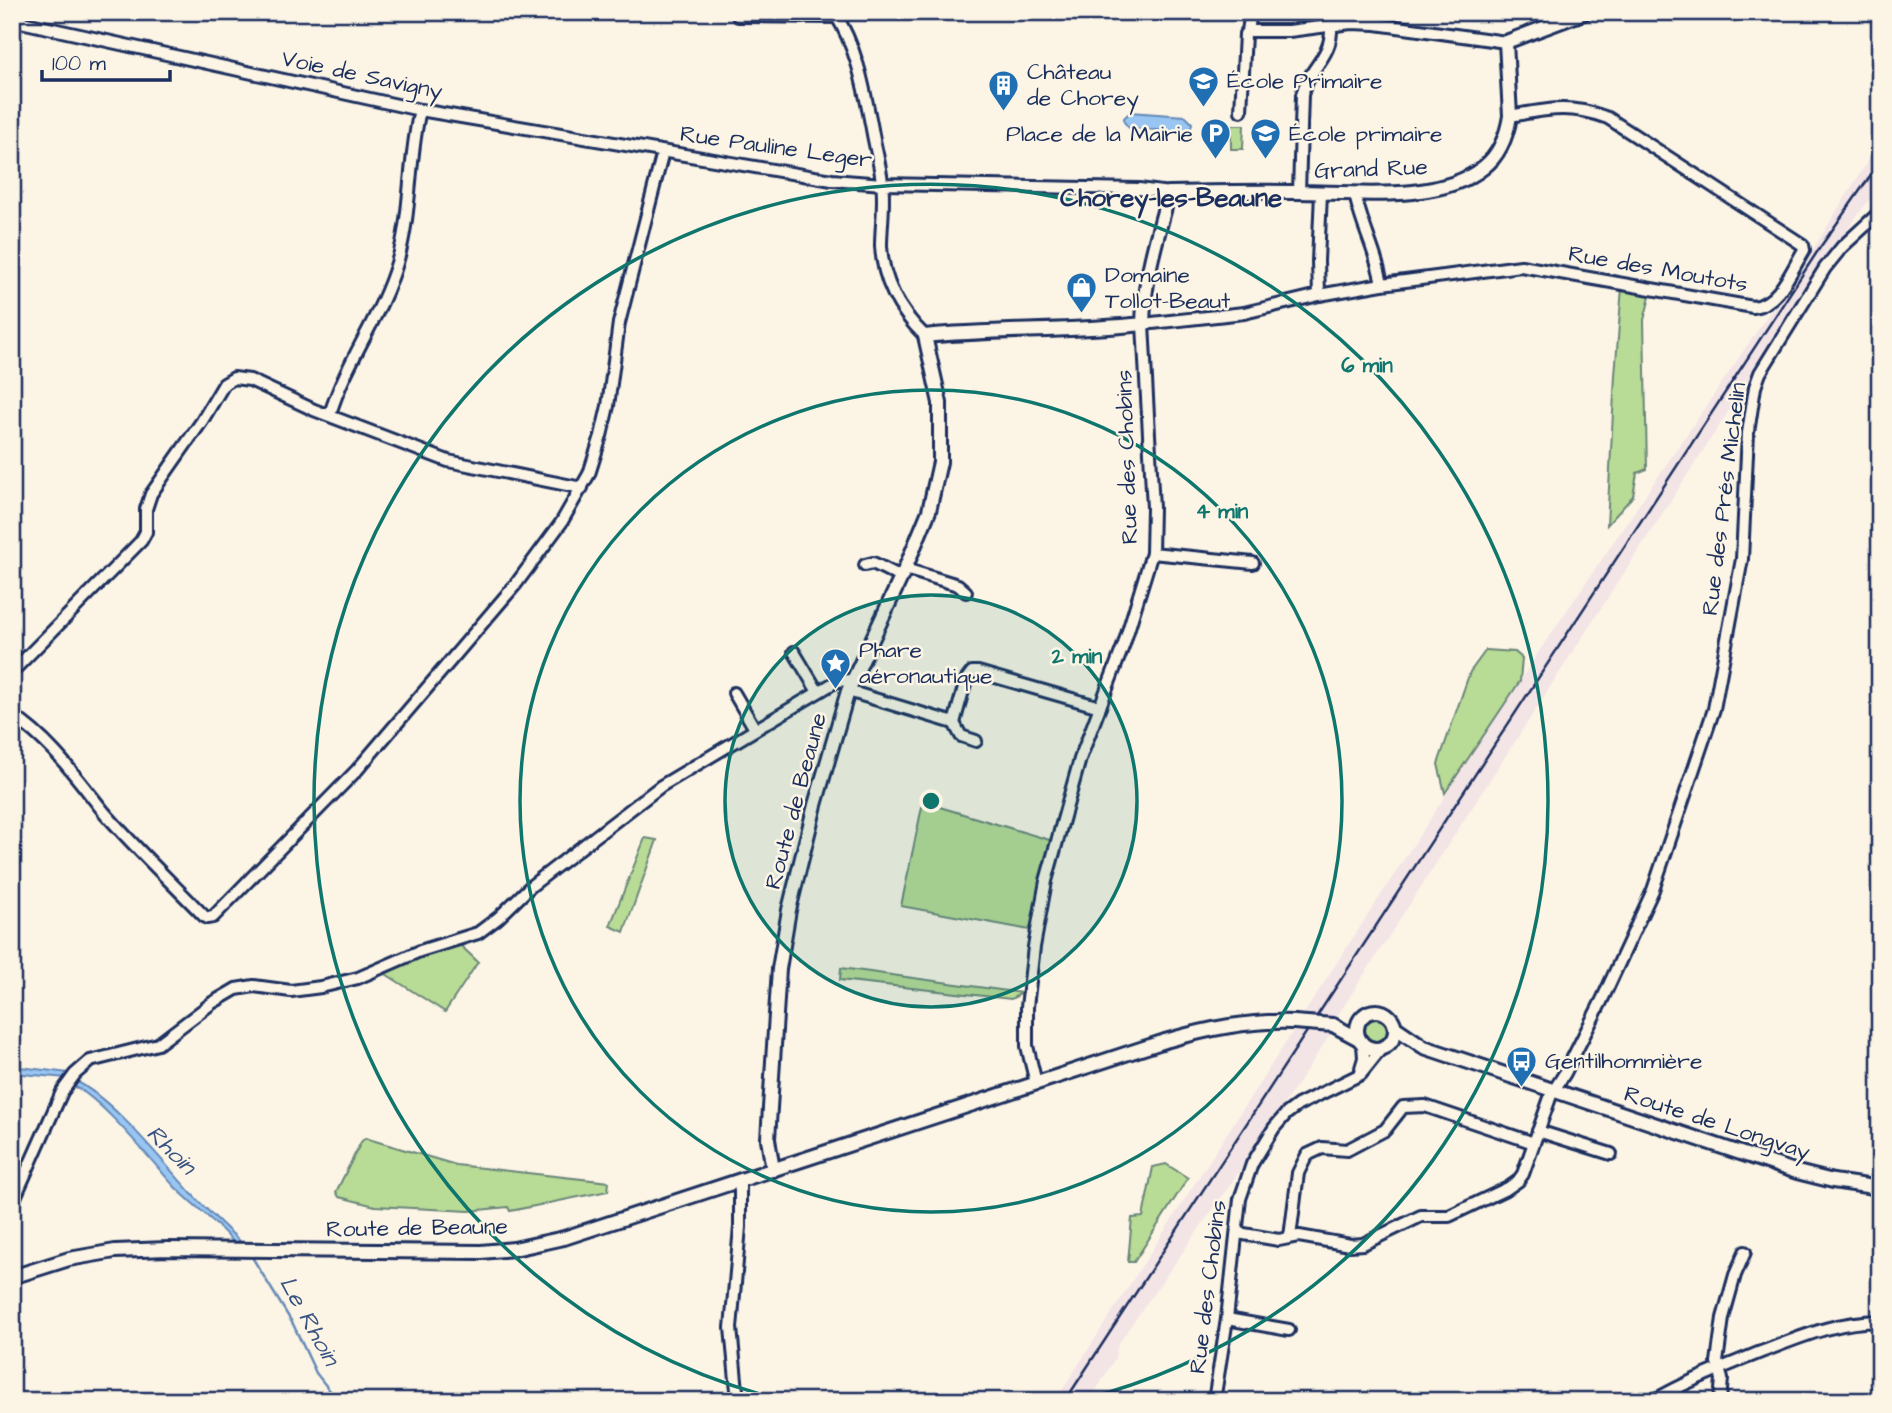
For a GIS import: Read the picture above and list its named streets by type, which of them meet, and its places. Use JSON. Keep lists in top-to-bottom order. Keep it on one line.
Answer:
{"streets":{"street":["Voie de Savigny","Rue Pauline Leger","Grand Rue","Rue des Moutots","Rue des Chobins","Rue des Prés Michelin","Route de Beaune","Route de Longvay"]},"crossings":[["Voie de Savigny","Rue Pauline Leger"],["Rue Pauline Leger","Grand Rue"],["Grand Rue","Rue des Moutots"],["Rue des Moutots","Rue des Chobins"],["Rue des Chobins","Rue des Prés Michelin"],["Rue des Chobins","Route de Beaune"],["Rue des Prés Michelin","Route de Longvay"]],"districts":["Chorey-les-Beaune"],"water":["Rhoin","Le Rhoin"],"places":{"school or university":["École Primaire","École primaire"],"building":["Château de Chorey"],"parking":["Place de la Mairie"],"shop":["Domaine Tollot-Beaut"],"place":["Phare aéronautique"],"bus stop":["Gentilhommière"]},"scale_bar":"100 m","rings":["6 min","4 min","2 min"]}
